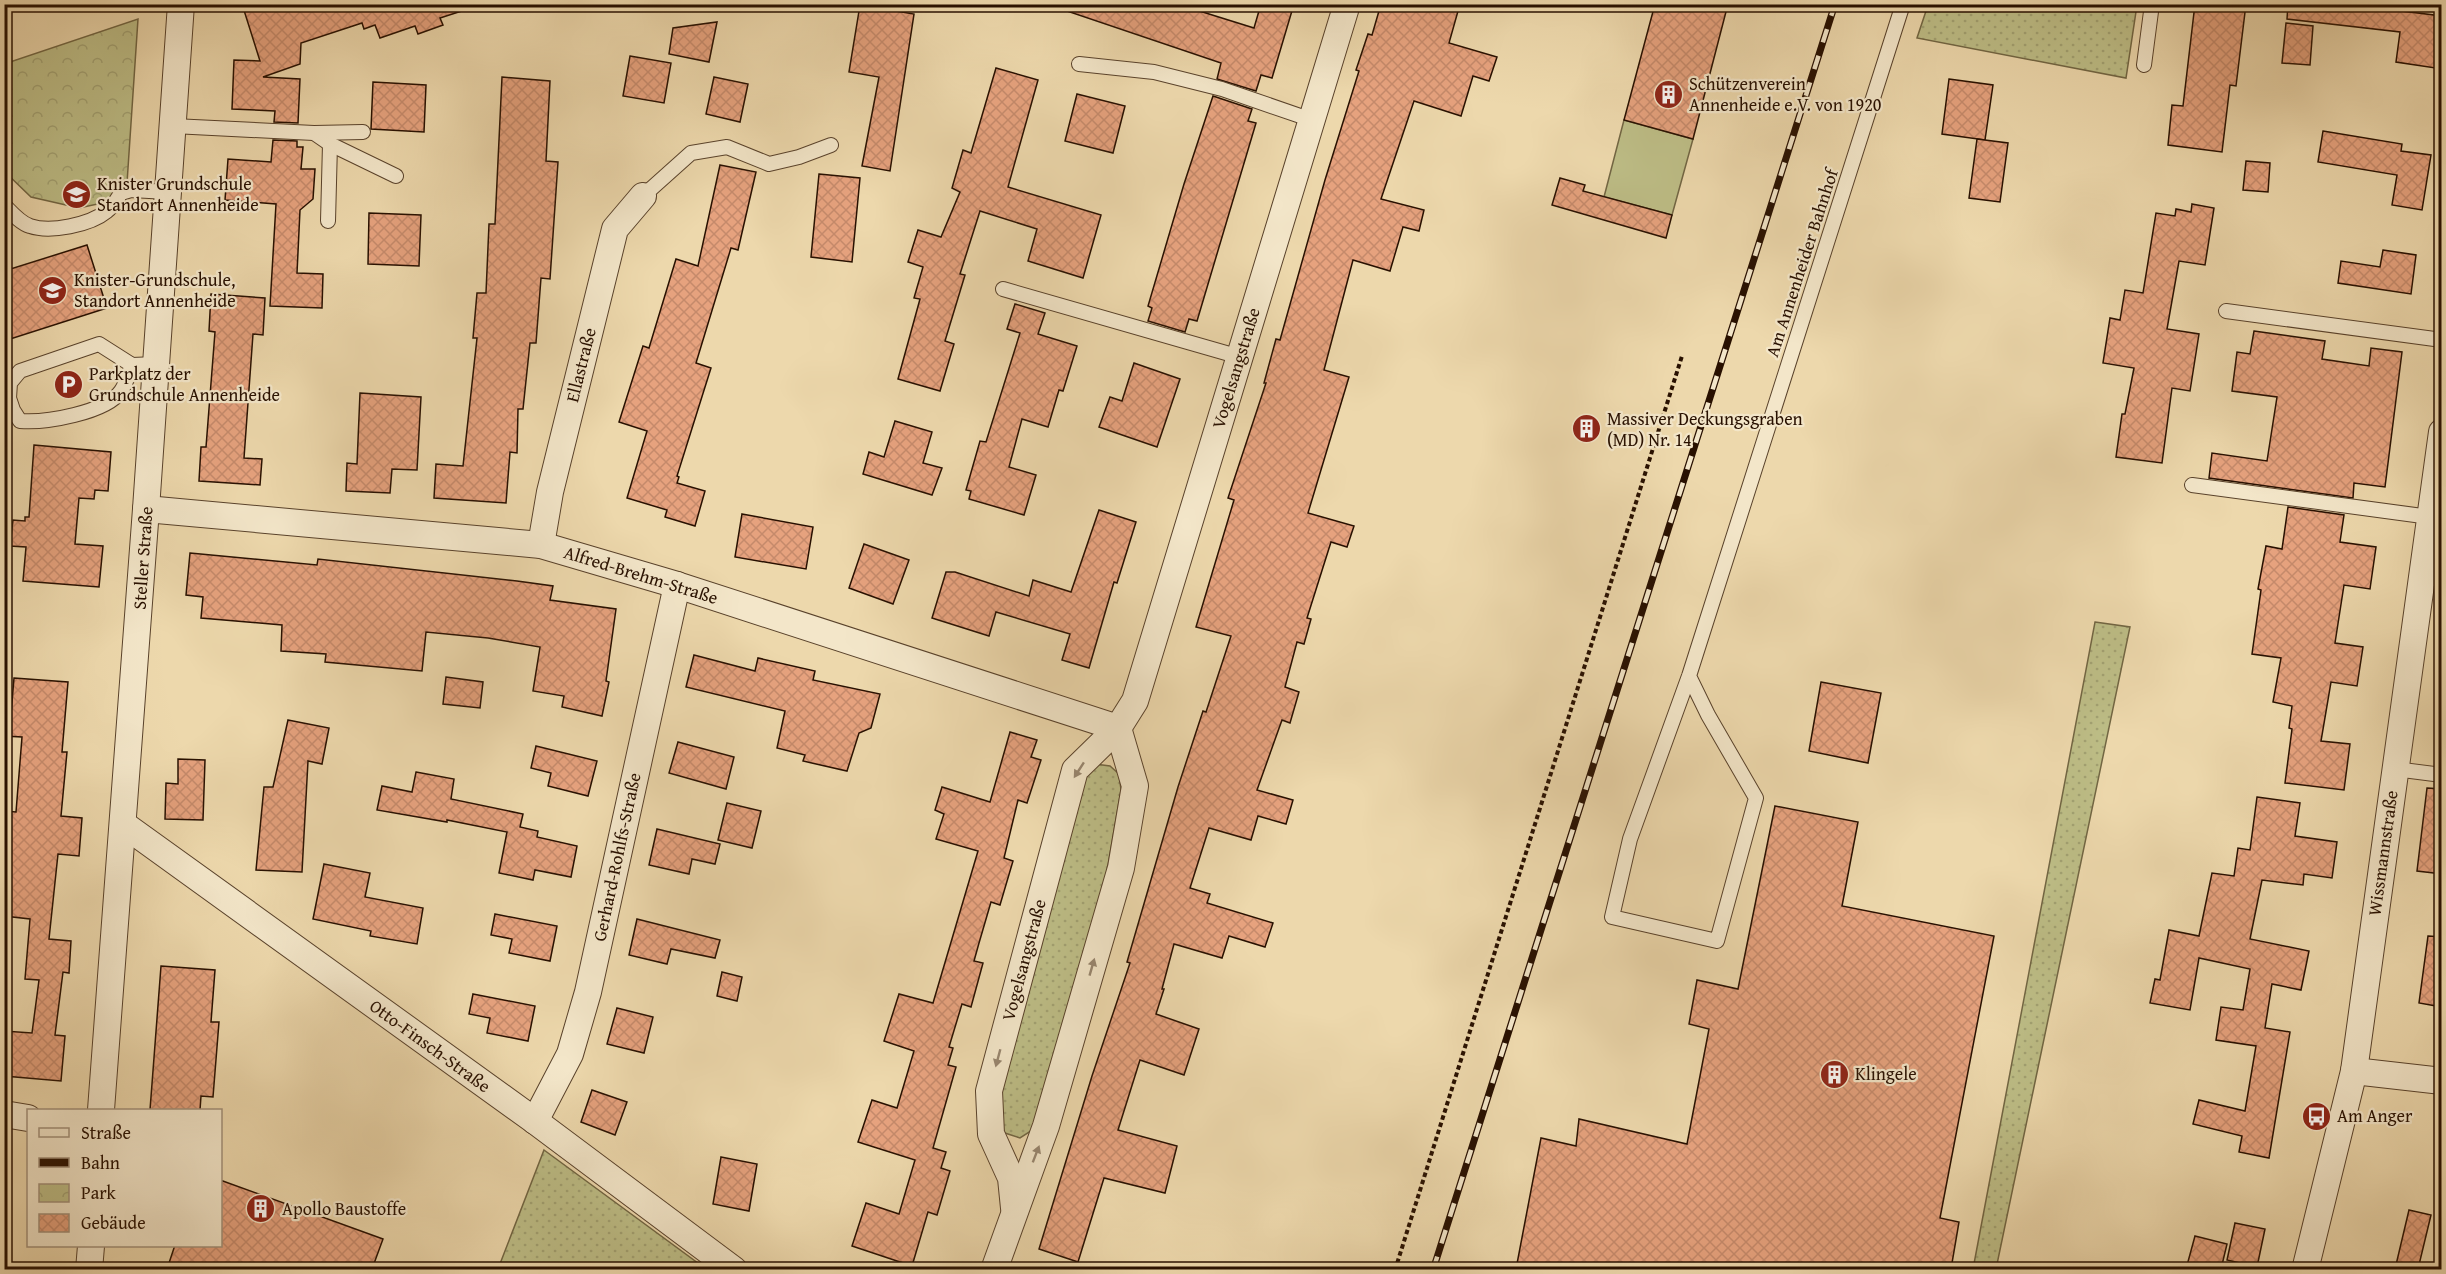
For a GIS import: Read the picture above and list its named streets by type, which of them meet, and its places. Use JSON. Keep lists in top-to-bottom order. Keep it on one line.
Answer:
{"streets":{"street":["Ellastraße","Vogelsangstraße","Steller Straße","Alfred-Brehm-Straße","Wissmannstraße","Gerhard-Rohlfs-Straße","Otto-Finsch-Straße"],"lane":["Am Annenheider Bahnhof"]},"crossings":[["Ellastraße","Alfred-Brehm-Straße"],["Vogelsangstraße","Alfred-Brehm-Straße"],["Steller Straße","Alfred-Brehm-Straße"],["Steller Straße","Otto-Finsch-Straße"],["Alfred-Brehm-Straße","Gerhard-Rohlfs-Straße"],["Gerhard-Rohlfs-Straße","Otto-Finsch-Straße"]],"places":{"building":["Schützenverein Annenheide e.V. von 1920","Massiver Deckungsgraben (MD) Nr. 14","Klingele","Apollo Baustoffe"],"school or university":["Knister Grundschule Standort Annenheide","Knister-Grundschule, Standort Annenheide"],"parking":["Parkplatz der Grundschule Annenheide"],"bus stop":["Am Anger"]},"legend":["Straße","Bahn","Park","Gebäude"]}
